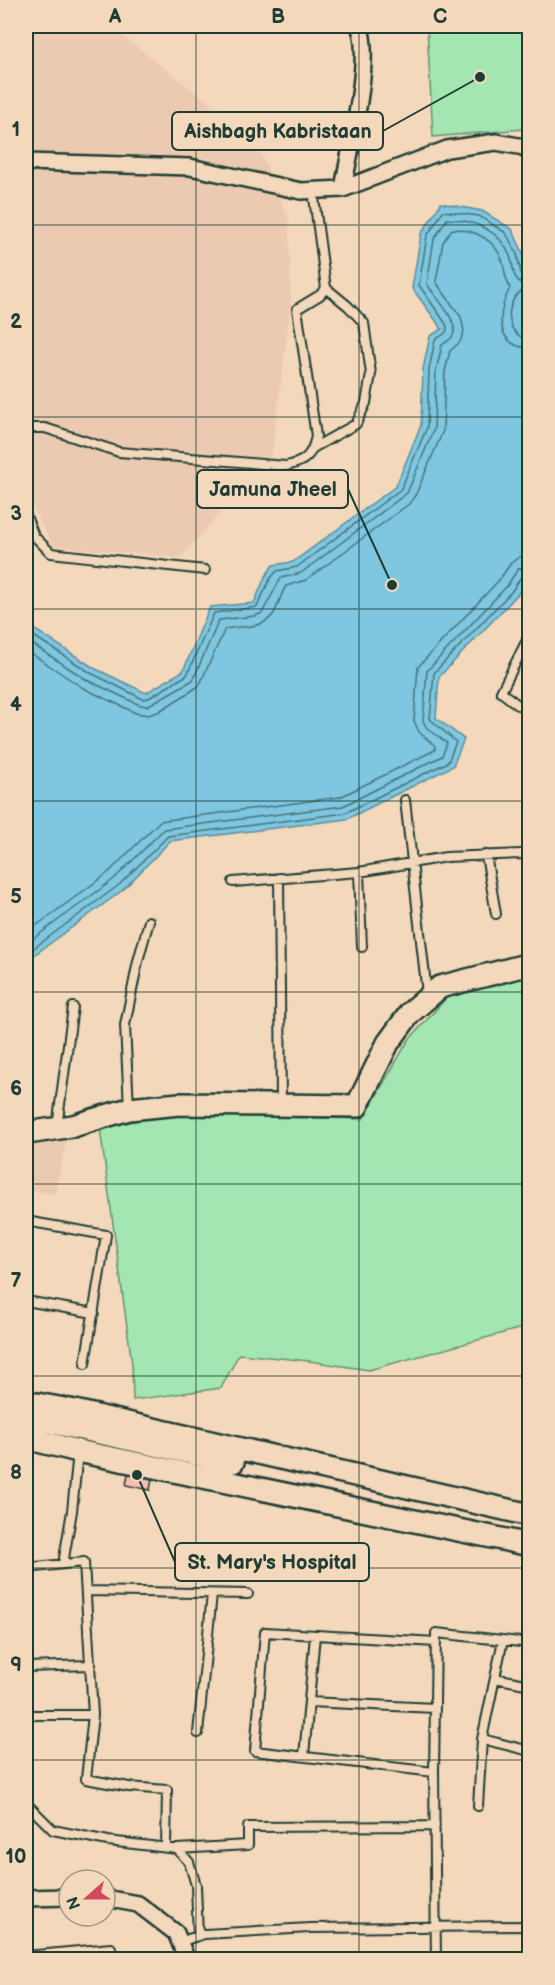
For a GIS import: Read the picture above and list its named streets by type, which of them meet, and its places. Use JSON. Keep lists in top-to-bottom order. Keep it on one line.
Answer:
{"places":["Aishbagh Kabristaan","Jamuna Jheel","St. Mary's Hospital"],"north":"left","grid":{"columns":["A","B","C"],"rows":["1","2","3","4","5","6","7","8","9","10"]}}
